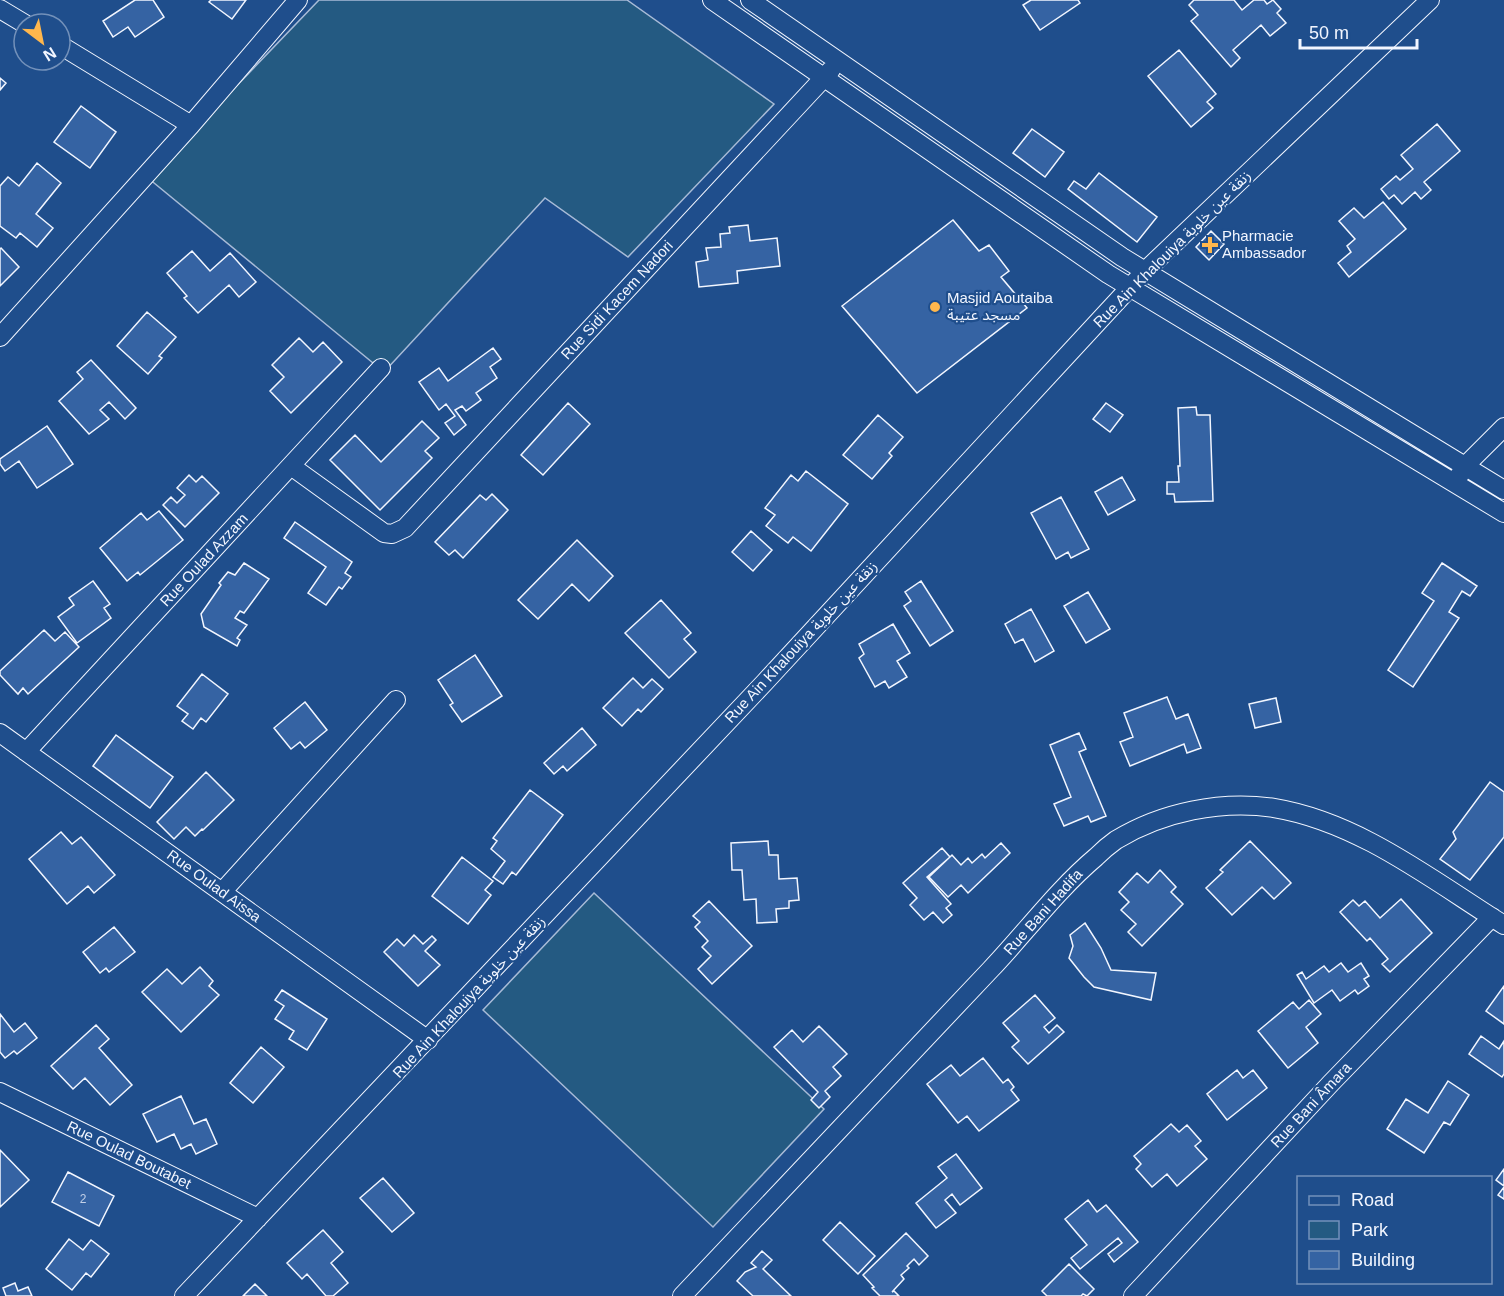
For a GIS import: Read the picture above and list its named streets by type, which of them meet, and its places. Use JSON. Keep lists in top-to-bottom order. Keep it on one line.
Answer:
{"streets":{"street":["Rue Ain Khalouiya زنقة عين خلوية","Rue Sidi Kacem Nadori","Rue Oulad Azzam","Rue Oulad Aissa","Rue Bani Hadifa","Rue Bani Âmara","Rue Oulad Boutabet"]},"crossings":[["Rue Ain Khalouiya زنقة عين خلوية","Rue Oulad Aissa"],["Rue Ain Khalouiya زنقة عين خلوية","Rue Oulad Boutabet"],["Rue Sidi Kacem Nadori","Rue Oulad Azzam"],["Rue Oulad Azzam","Rue Oulad Aissa"],["Rue Bani Hadifa","Rue Bani Âmara"]],"places":{"health":["Pharmacie Ambassador"],"other":["Masjid Aoutaiba مسجد عتيبة"]},"house_numbers":["2"],"legend":["Road","Park","Building"],"scale_bar":"50 m","north":"bottom right"}
